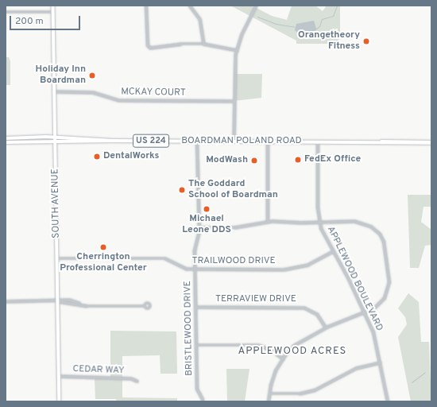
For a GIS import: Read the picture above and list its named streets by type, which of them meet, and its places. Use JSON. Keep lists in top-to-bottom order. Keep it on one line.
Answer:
{"streets":{"main road":["US 224","BOARDMAN POLAND ROAD","SOUTH AVENUE"],"street":["MCKAY COURT","TRAILWOOD DRIVE","APPLEWOOD BOULEVARD","TERRAVIEW DRIVE","BRISTLEWOOD DRIVE","CEDAR WAY"]},"crossings":[["MCKAY COURT","SOUTH AVENUE"],["BOARDMAN POLAND ROAD","SOUTH AVENUE"],["BOARDMAN POLAND ROAD","APPLEWOOD BOULEVARD"],["BOARDMAN POLAND ROAD","BRISTLEWOOD DRIVE"],["SOUTH AVENUE","TRAILWOOD DRIVE"],["SOUTH AVENUE","CEDAR WAY"],["TRAILWOOD DRIVE","APPLEWOOD BOULEVARD"],["TRAILWOOD DRIVE","BRISTLEWOOD DRIVE"],["TERRAVIEW DRIVE","BRISTLEWOOD DRIVE"]],"districts":["APPLEWOOD ACRES"],"places":["Orangetheory Fitness","Holiday Inn Boardman","DentalWorks","FedEx Office","ModWash","The Goddard School of Boardman","Michael Leone DDS","Cherrington Professional Center"],"scale_bar":"200 m"}
